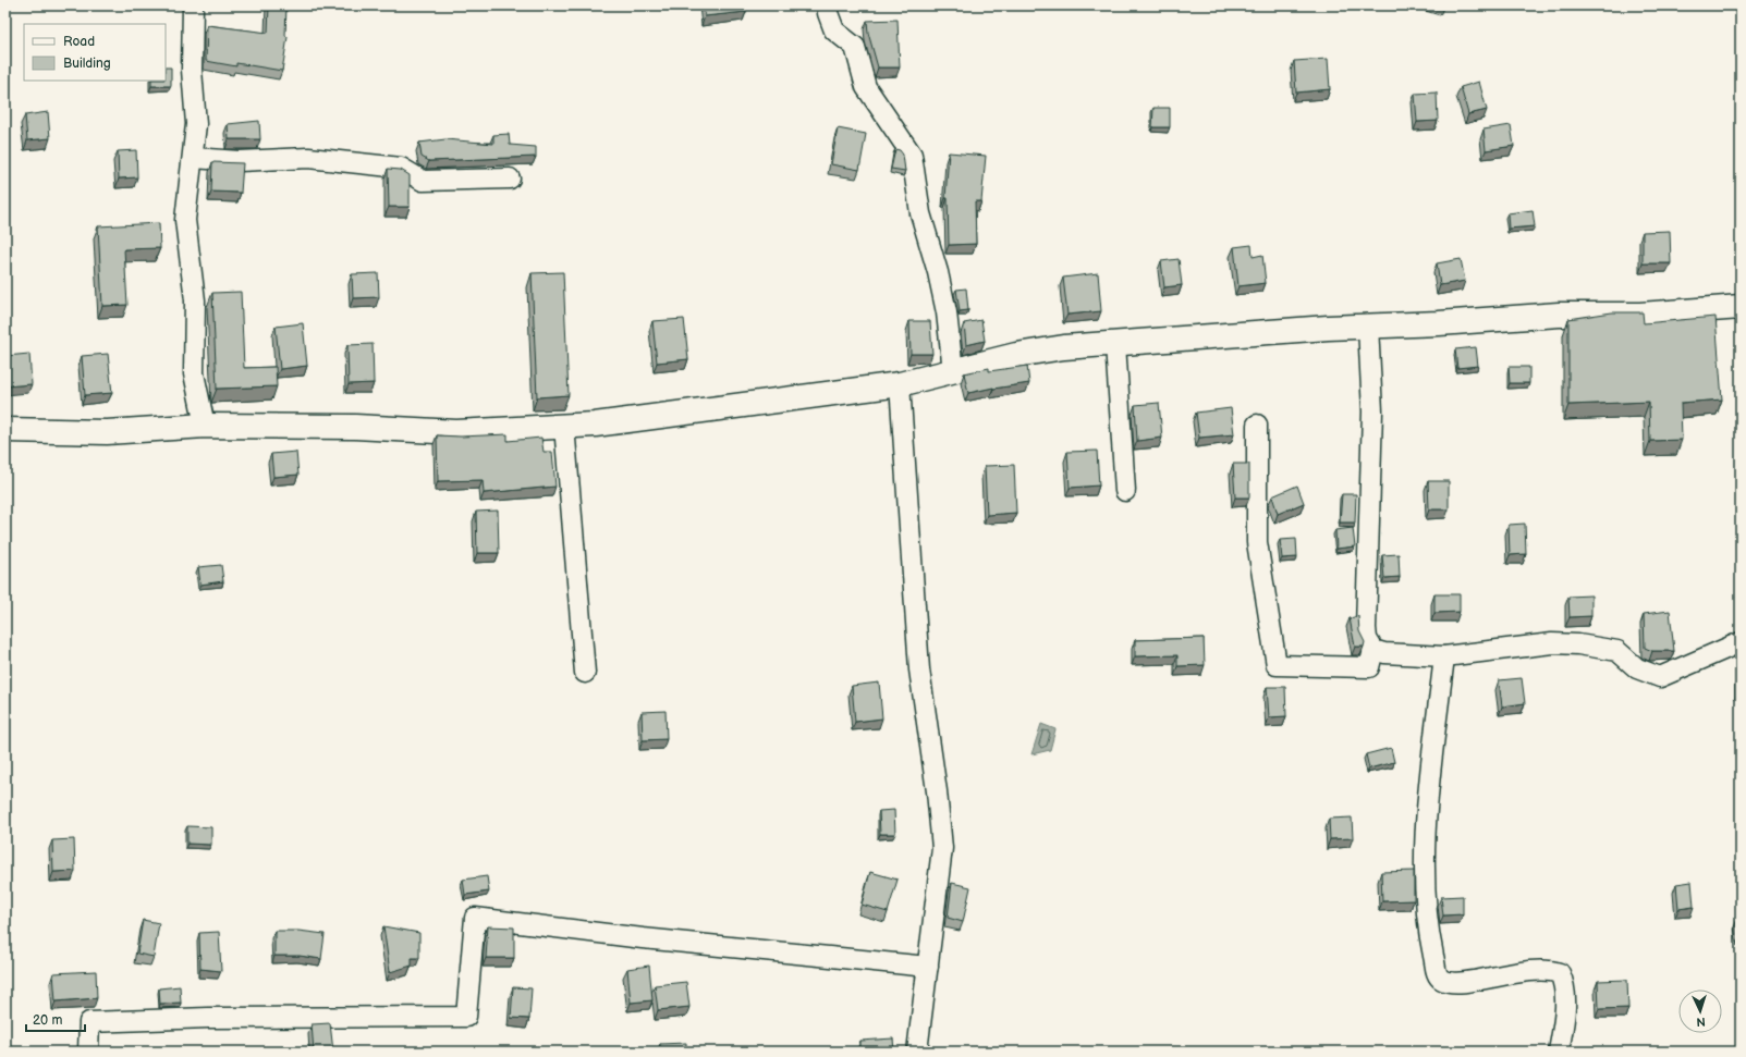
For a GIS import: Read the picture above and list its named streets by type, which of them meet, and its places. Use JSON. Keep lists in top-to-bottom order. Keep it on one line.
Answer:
{"legend":["Road","Building"],"scale_bar":"20 m","north":"bottom"}
